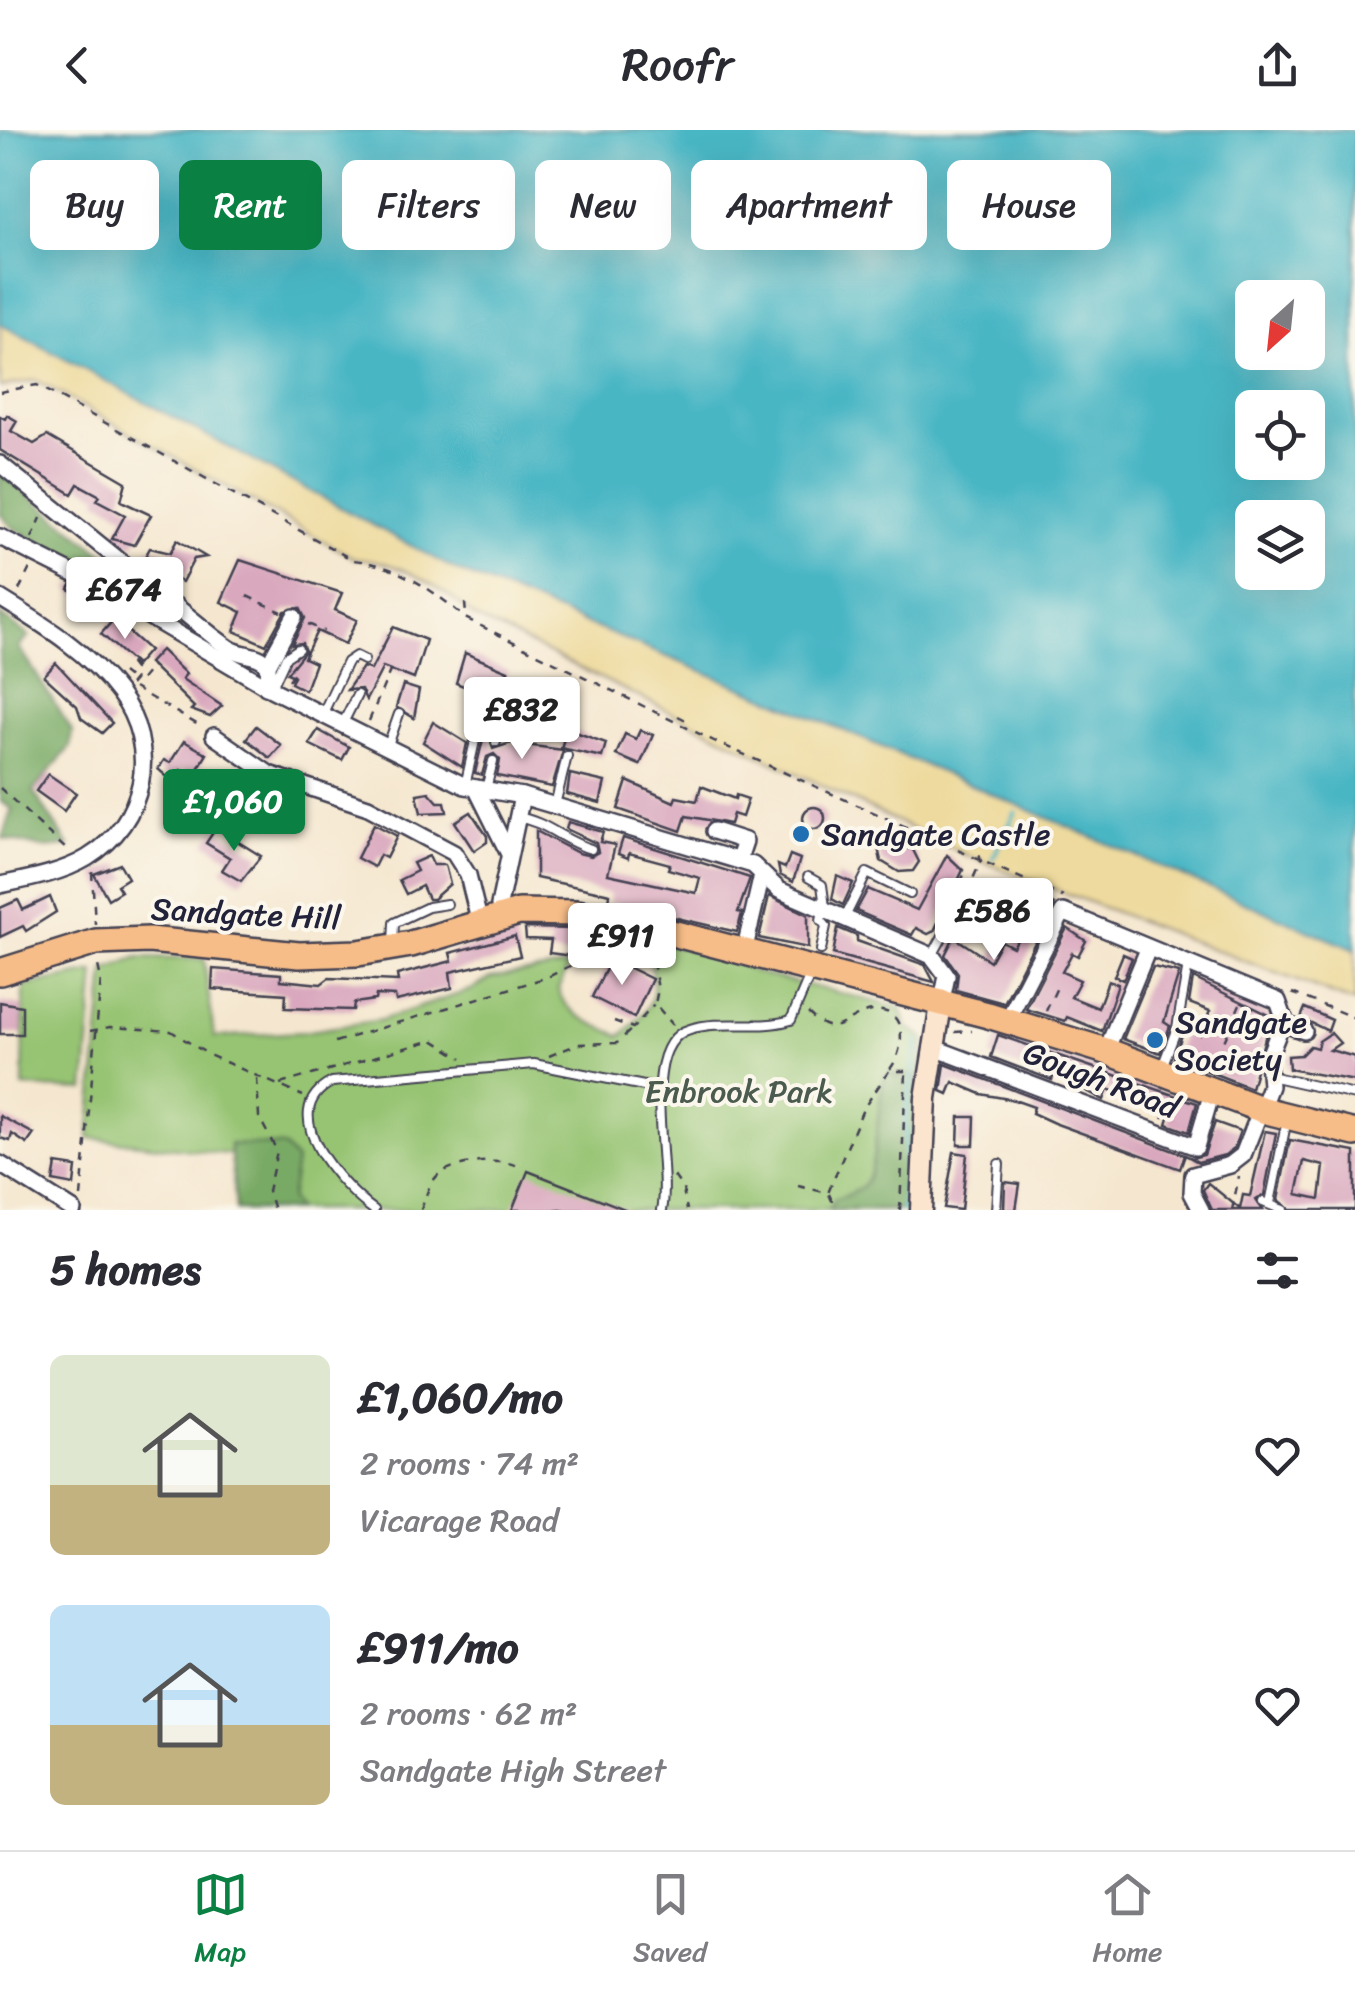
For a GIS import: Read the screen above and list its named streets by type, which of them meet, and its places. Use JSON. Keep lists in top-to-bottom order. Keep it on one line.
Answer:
{"streets":{"highway":["Sandgate Hill"],"street":["Gough Road"]},"crossings":[["Sandgate Hill","Gough Road"]],"parks":["Enbrook Park"],"places":["Sandgate Castle","Sandgate Society"],"north":"bottom left","page":{"header":"Roofr","chip":["Buy","Rent","Filters","New","Apartment","House"],"price":["£674","£832","£1,060","£586","£911"],"heading":"5 homes","list":[{"name":"£1,060/mo","note":"2 rooms · 74 m² · Vicarage Road"},{"name":"£911/mo","note":"2 rooms · 62 m² · Sandgate High Street"}],"tabs":["Map","Saved","Home"]}}
